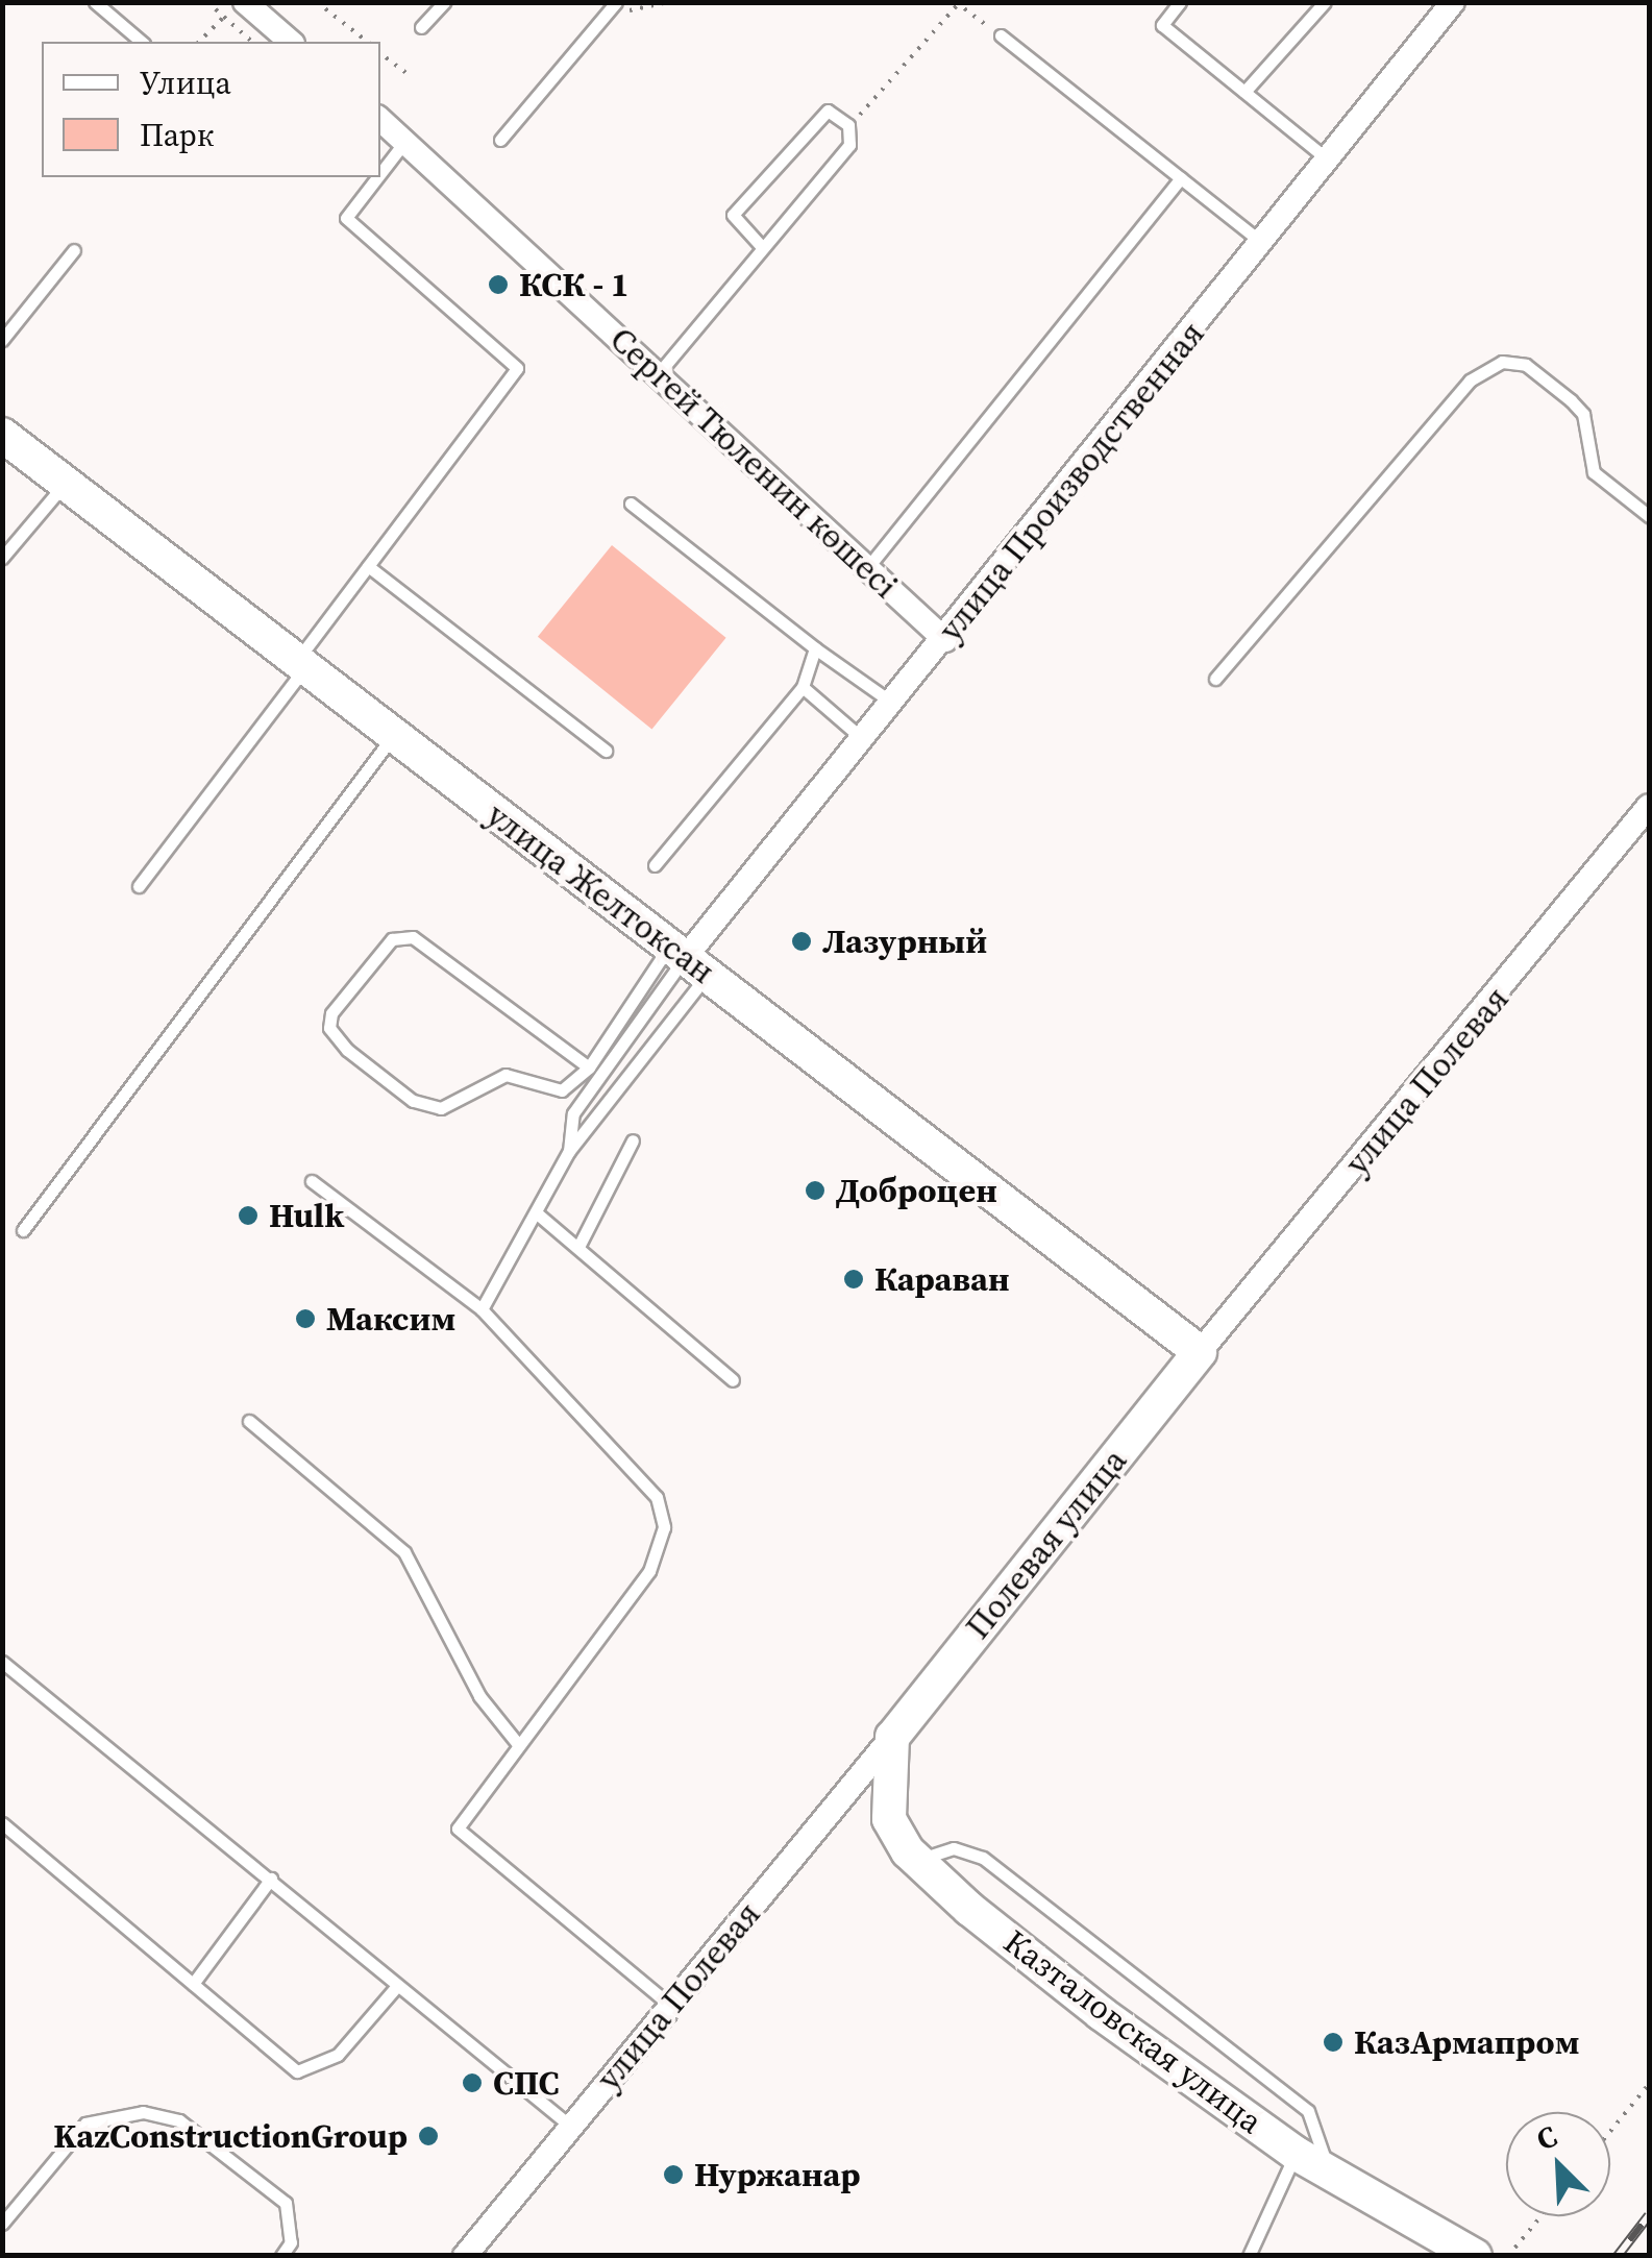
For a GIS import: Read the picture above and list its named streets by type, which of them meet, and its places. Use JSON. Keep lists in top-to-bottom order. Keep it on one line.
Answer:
{"streets":{"street":["Сергей Тюленин көшесі","улица Производственная","улица Желтоксан","улица Полевая","Полевая улица","Казталовская улица"]},"crossings":[["Сергей Тюленин көшесі","улица Производственная"],["улица Производственная","улица Желтоксан"],["улица Желтоксан","улица Полевая"],["улица Желтоксан","Полевая улица"],["улица Полевая","Полевая улица"],["улица Полевая","Казталовская улица"],["Полевая улица","Казталовская улица"]],"places":["КСК - 1","Лазурный","Доброцен","Hulk","Караван","Максим","КазАрмапром","СПС","KazConstructionGroup","Нуржанар"],"legend":["Улица","Парк"],"north":"top left"}
